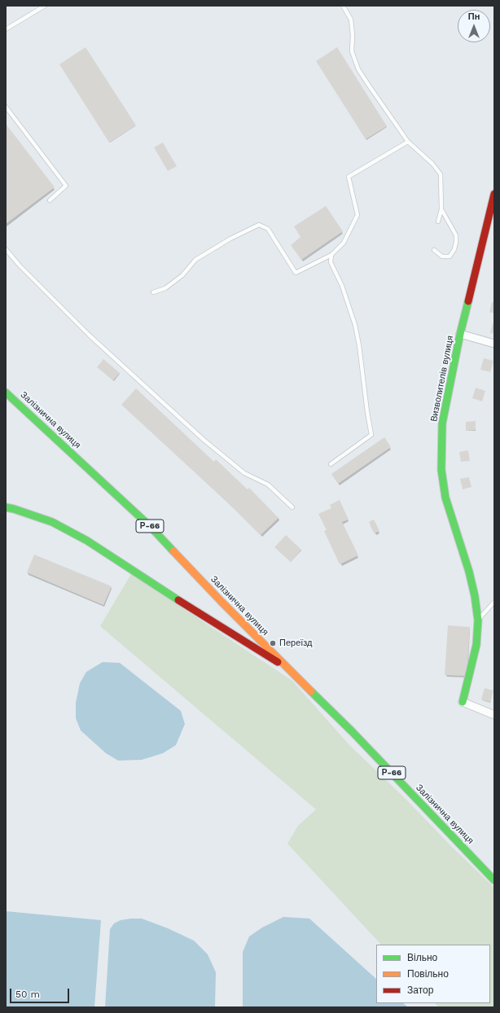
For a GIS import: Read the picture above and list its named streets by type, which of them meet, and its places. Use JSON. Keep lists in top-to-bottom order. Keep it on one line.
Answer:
{"streets":{"street":["Визволителів вулиця","Залізнична вулиця","Р-66"]},"places":["Переїзд"],"legend":["Вільно","Повільно","Затор"],"scale_bar":"50 m","north":"top"}
